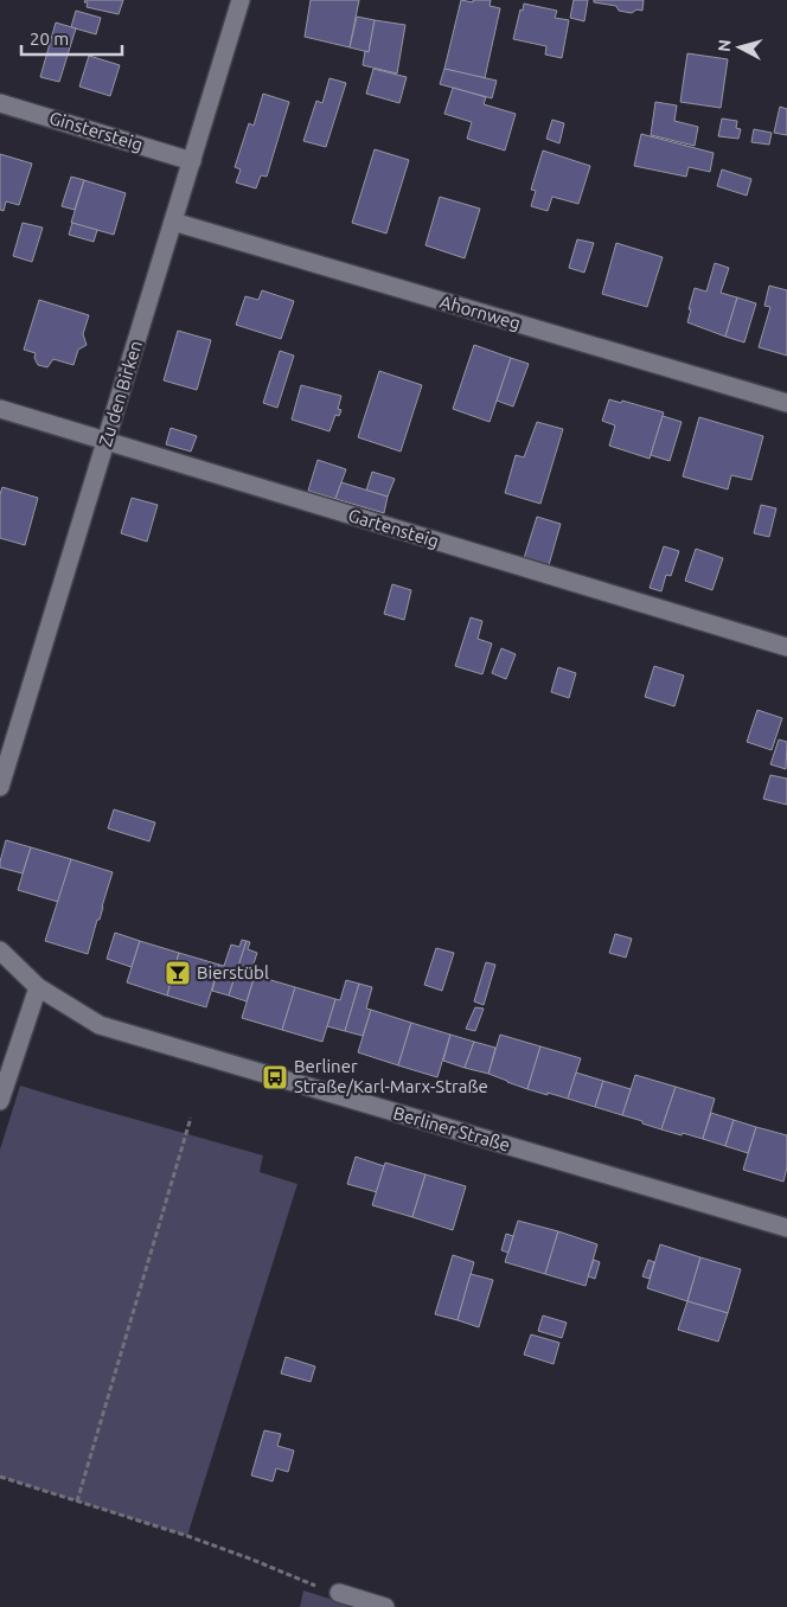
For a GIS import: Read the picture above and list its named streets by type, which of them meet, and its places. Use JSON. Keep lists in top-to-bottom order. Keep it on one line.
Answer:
{"streets":{"street":["Ginstersteig","Ahornweg","Zu den Birken","Gartensteig","Berliner Straße"]},"crossings":[["Ginstersteig","Zu den Birken"],["Ahornweg","Zu den Birken"],["Zu den Birken","Gartensteig"]],"places":{"bar":["Bierstübl"],"bus stop":["Berliner Straße/Karl-Marx-Straße"]},"scale_bar":"20 m","north":"left"}
